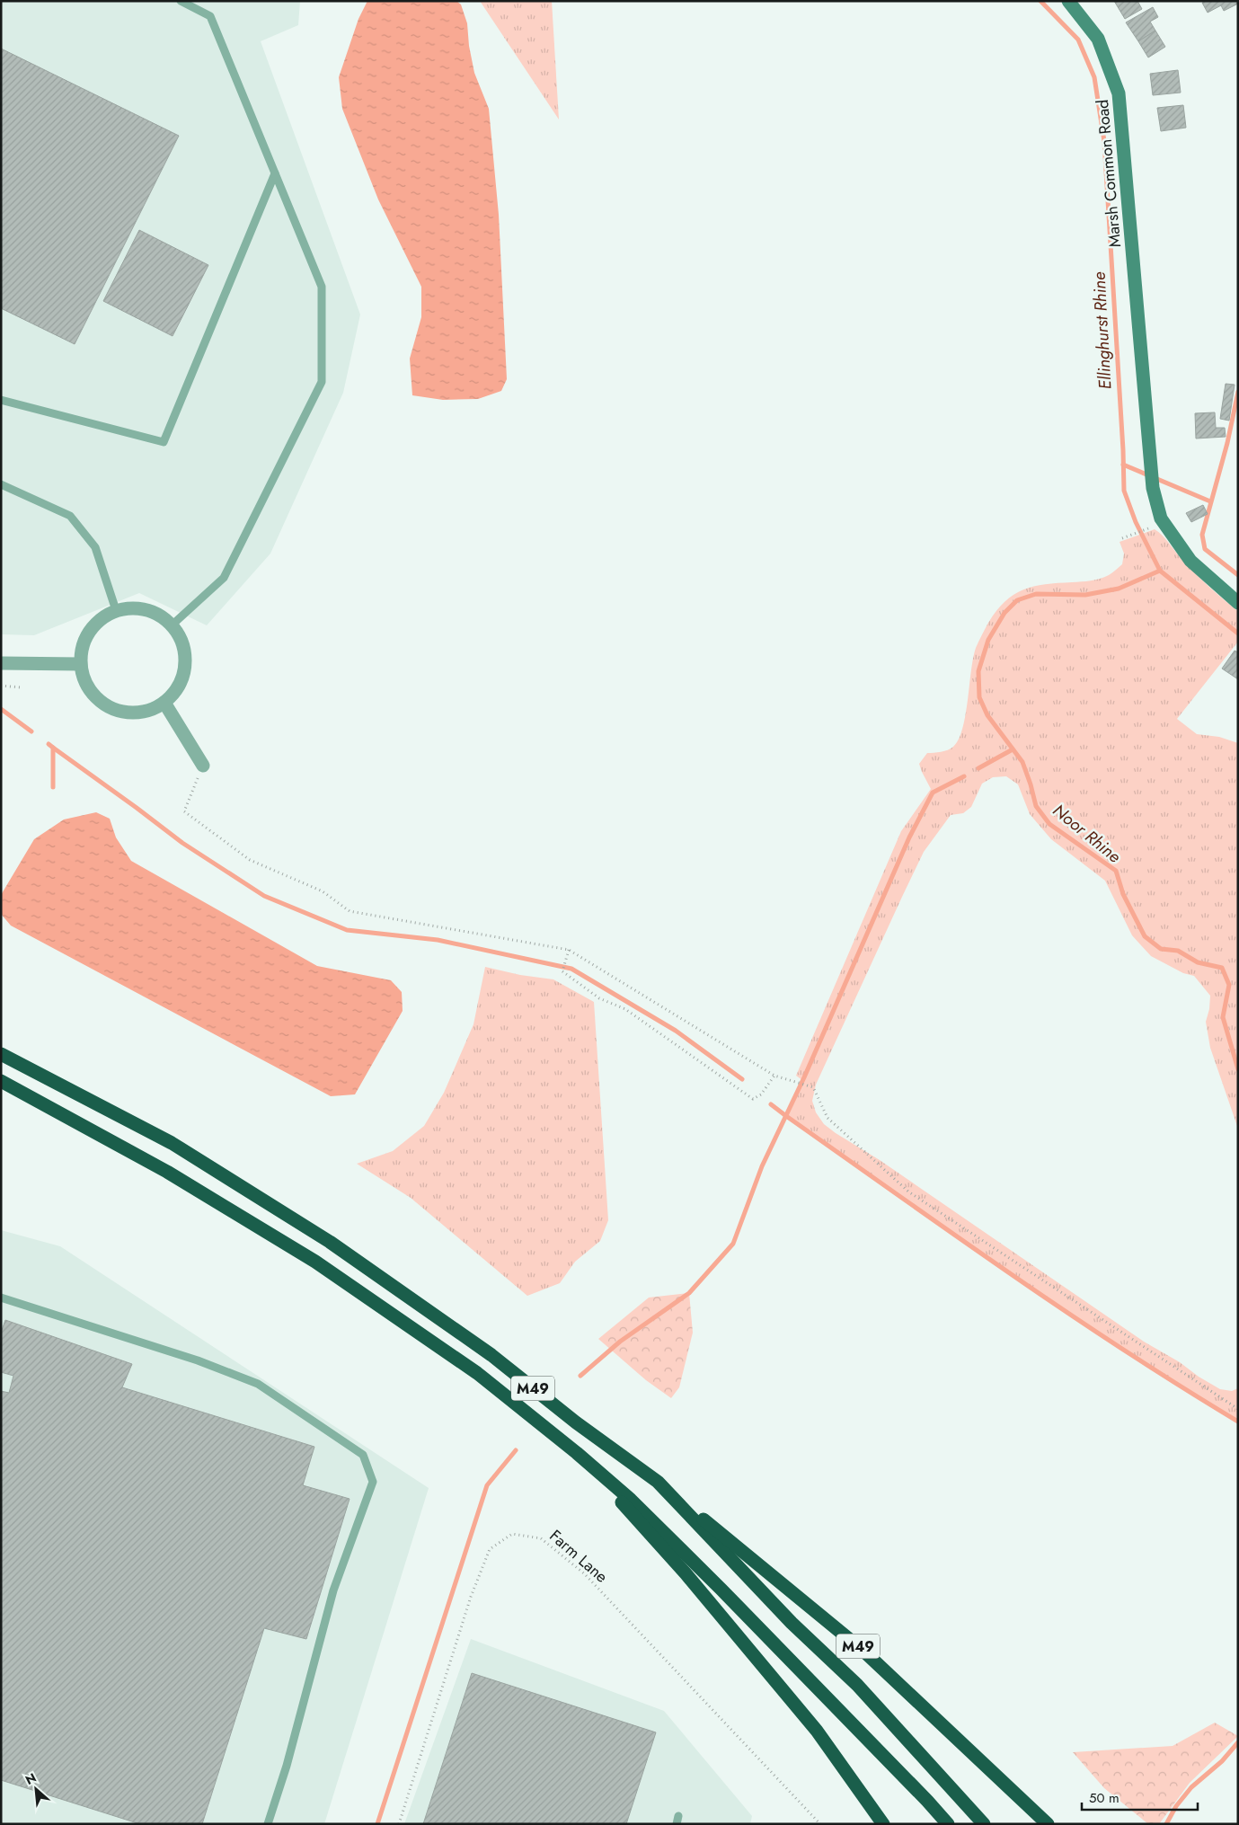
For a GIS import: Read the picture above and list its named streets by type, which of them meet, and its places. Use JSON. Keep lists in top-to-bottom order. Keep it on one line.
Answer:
{"streets":{"highway":["M49"],"main road":["Marsh Common Road"],"path":["Farm Lane"]},"water":["Ellinghurst Rhine","Noor Rhine"],"scale_bar":"50 m","north":"top left"}
